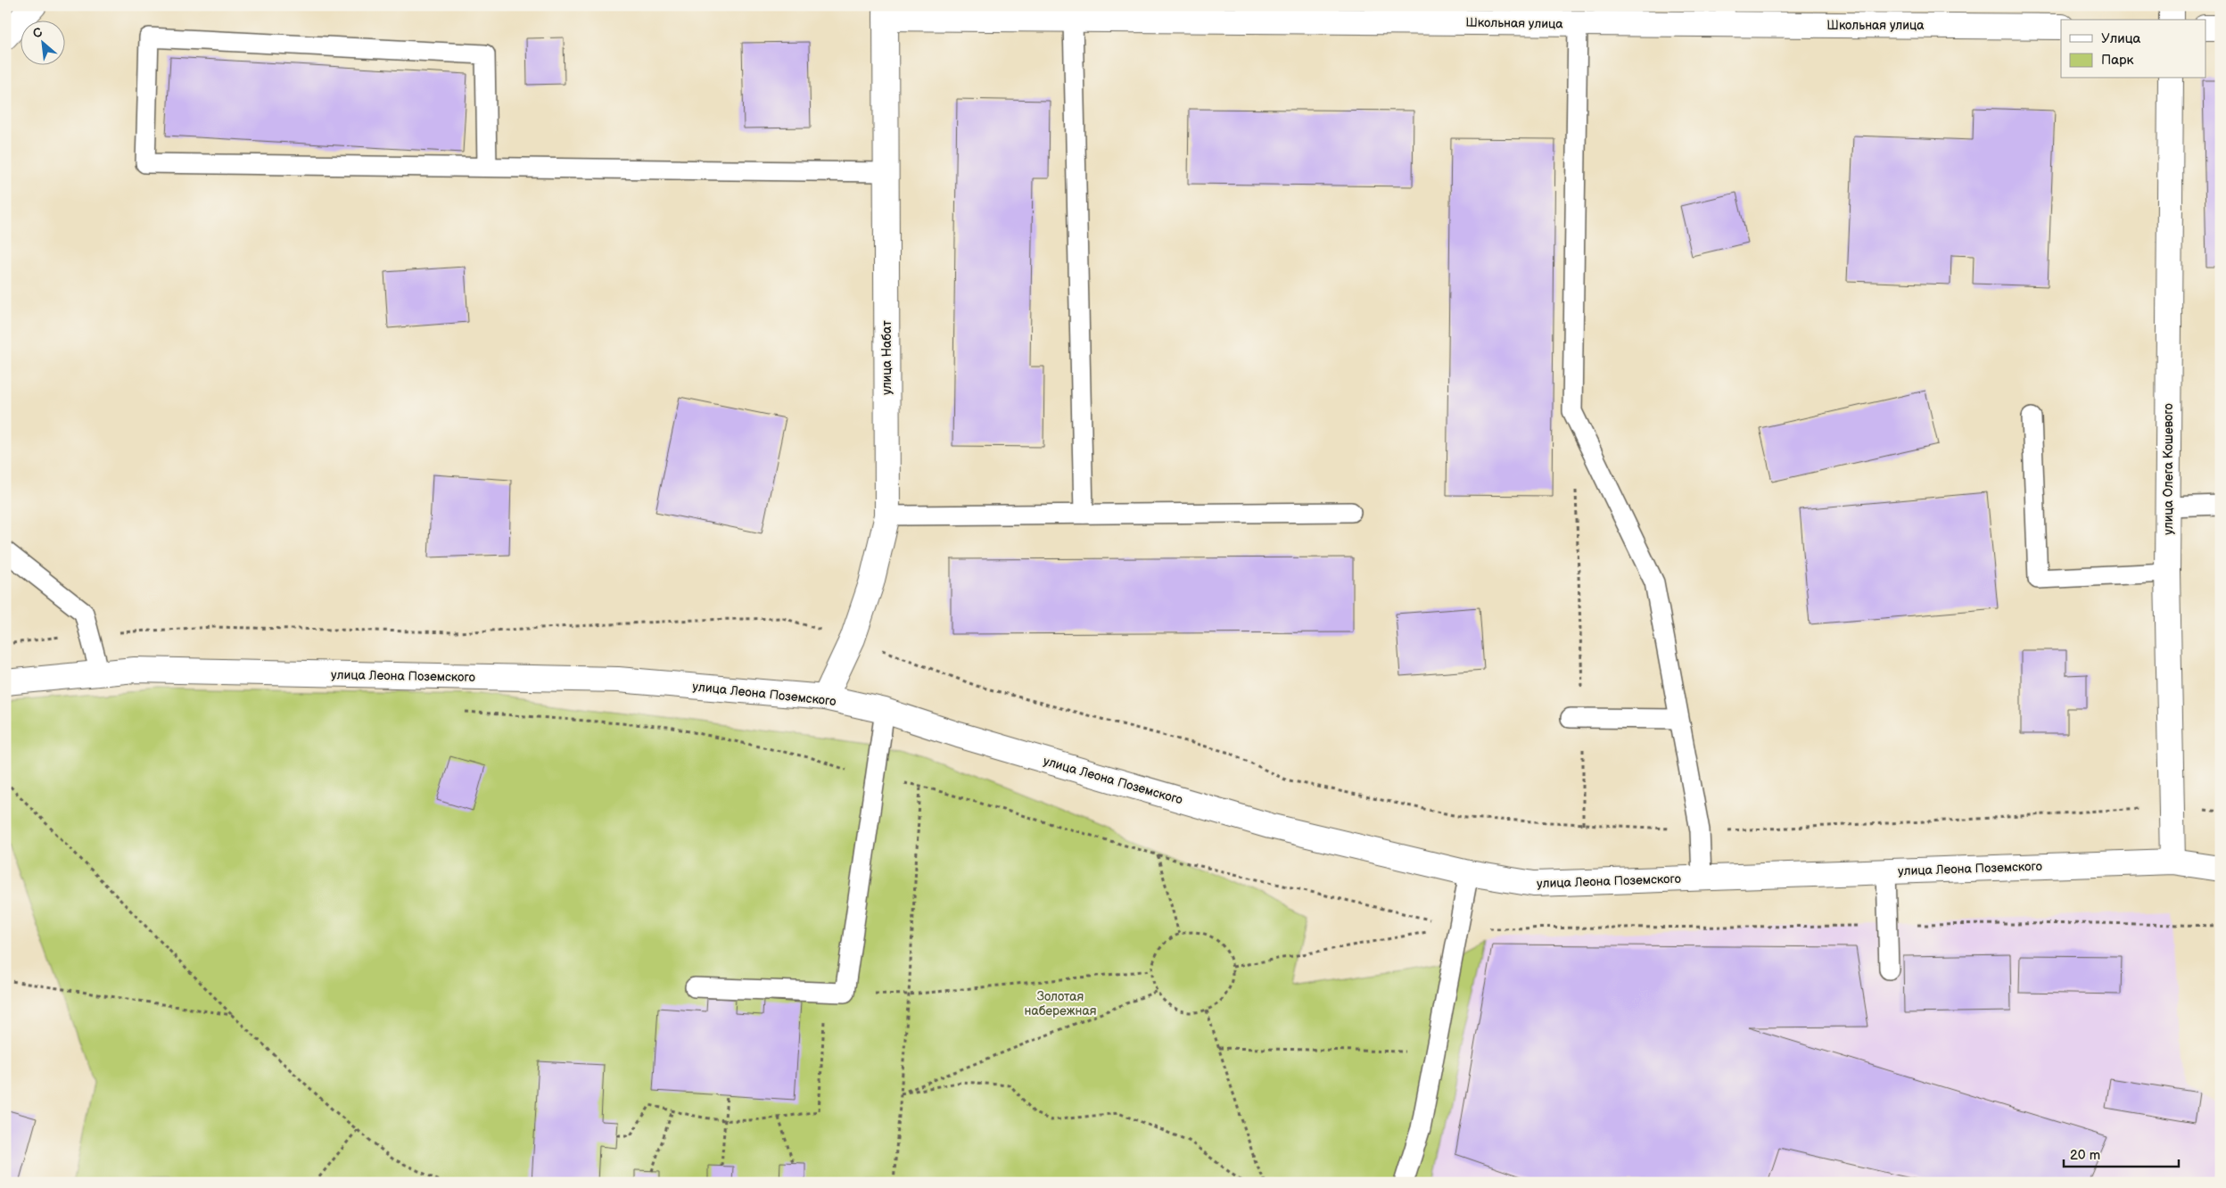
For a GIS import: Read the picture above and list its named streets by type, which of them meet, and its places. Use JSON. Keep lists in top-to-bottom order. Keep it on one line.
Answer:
{"streets":{"street":["Школьная улица","улица Набат","улица Олега Кошевого","улица Леона Поземского"]},"crossings":[["Школьная улица","улица Набат"],["улица Набат","улица Леона Поземского"],["улица Олега Кошевого","улица Леона Поземского"]],"parks":["Золотая набережная"],"legend":["Улица","Парк"],"scale_bar":"20 m","north":"top left"}
